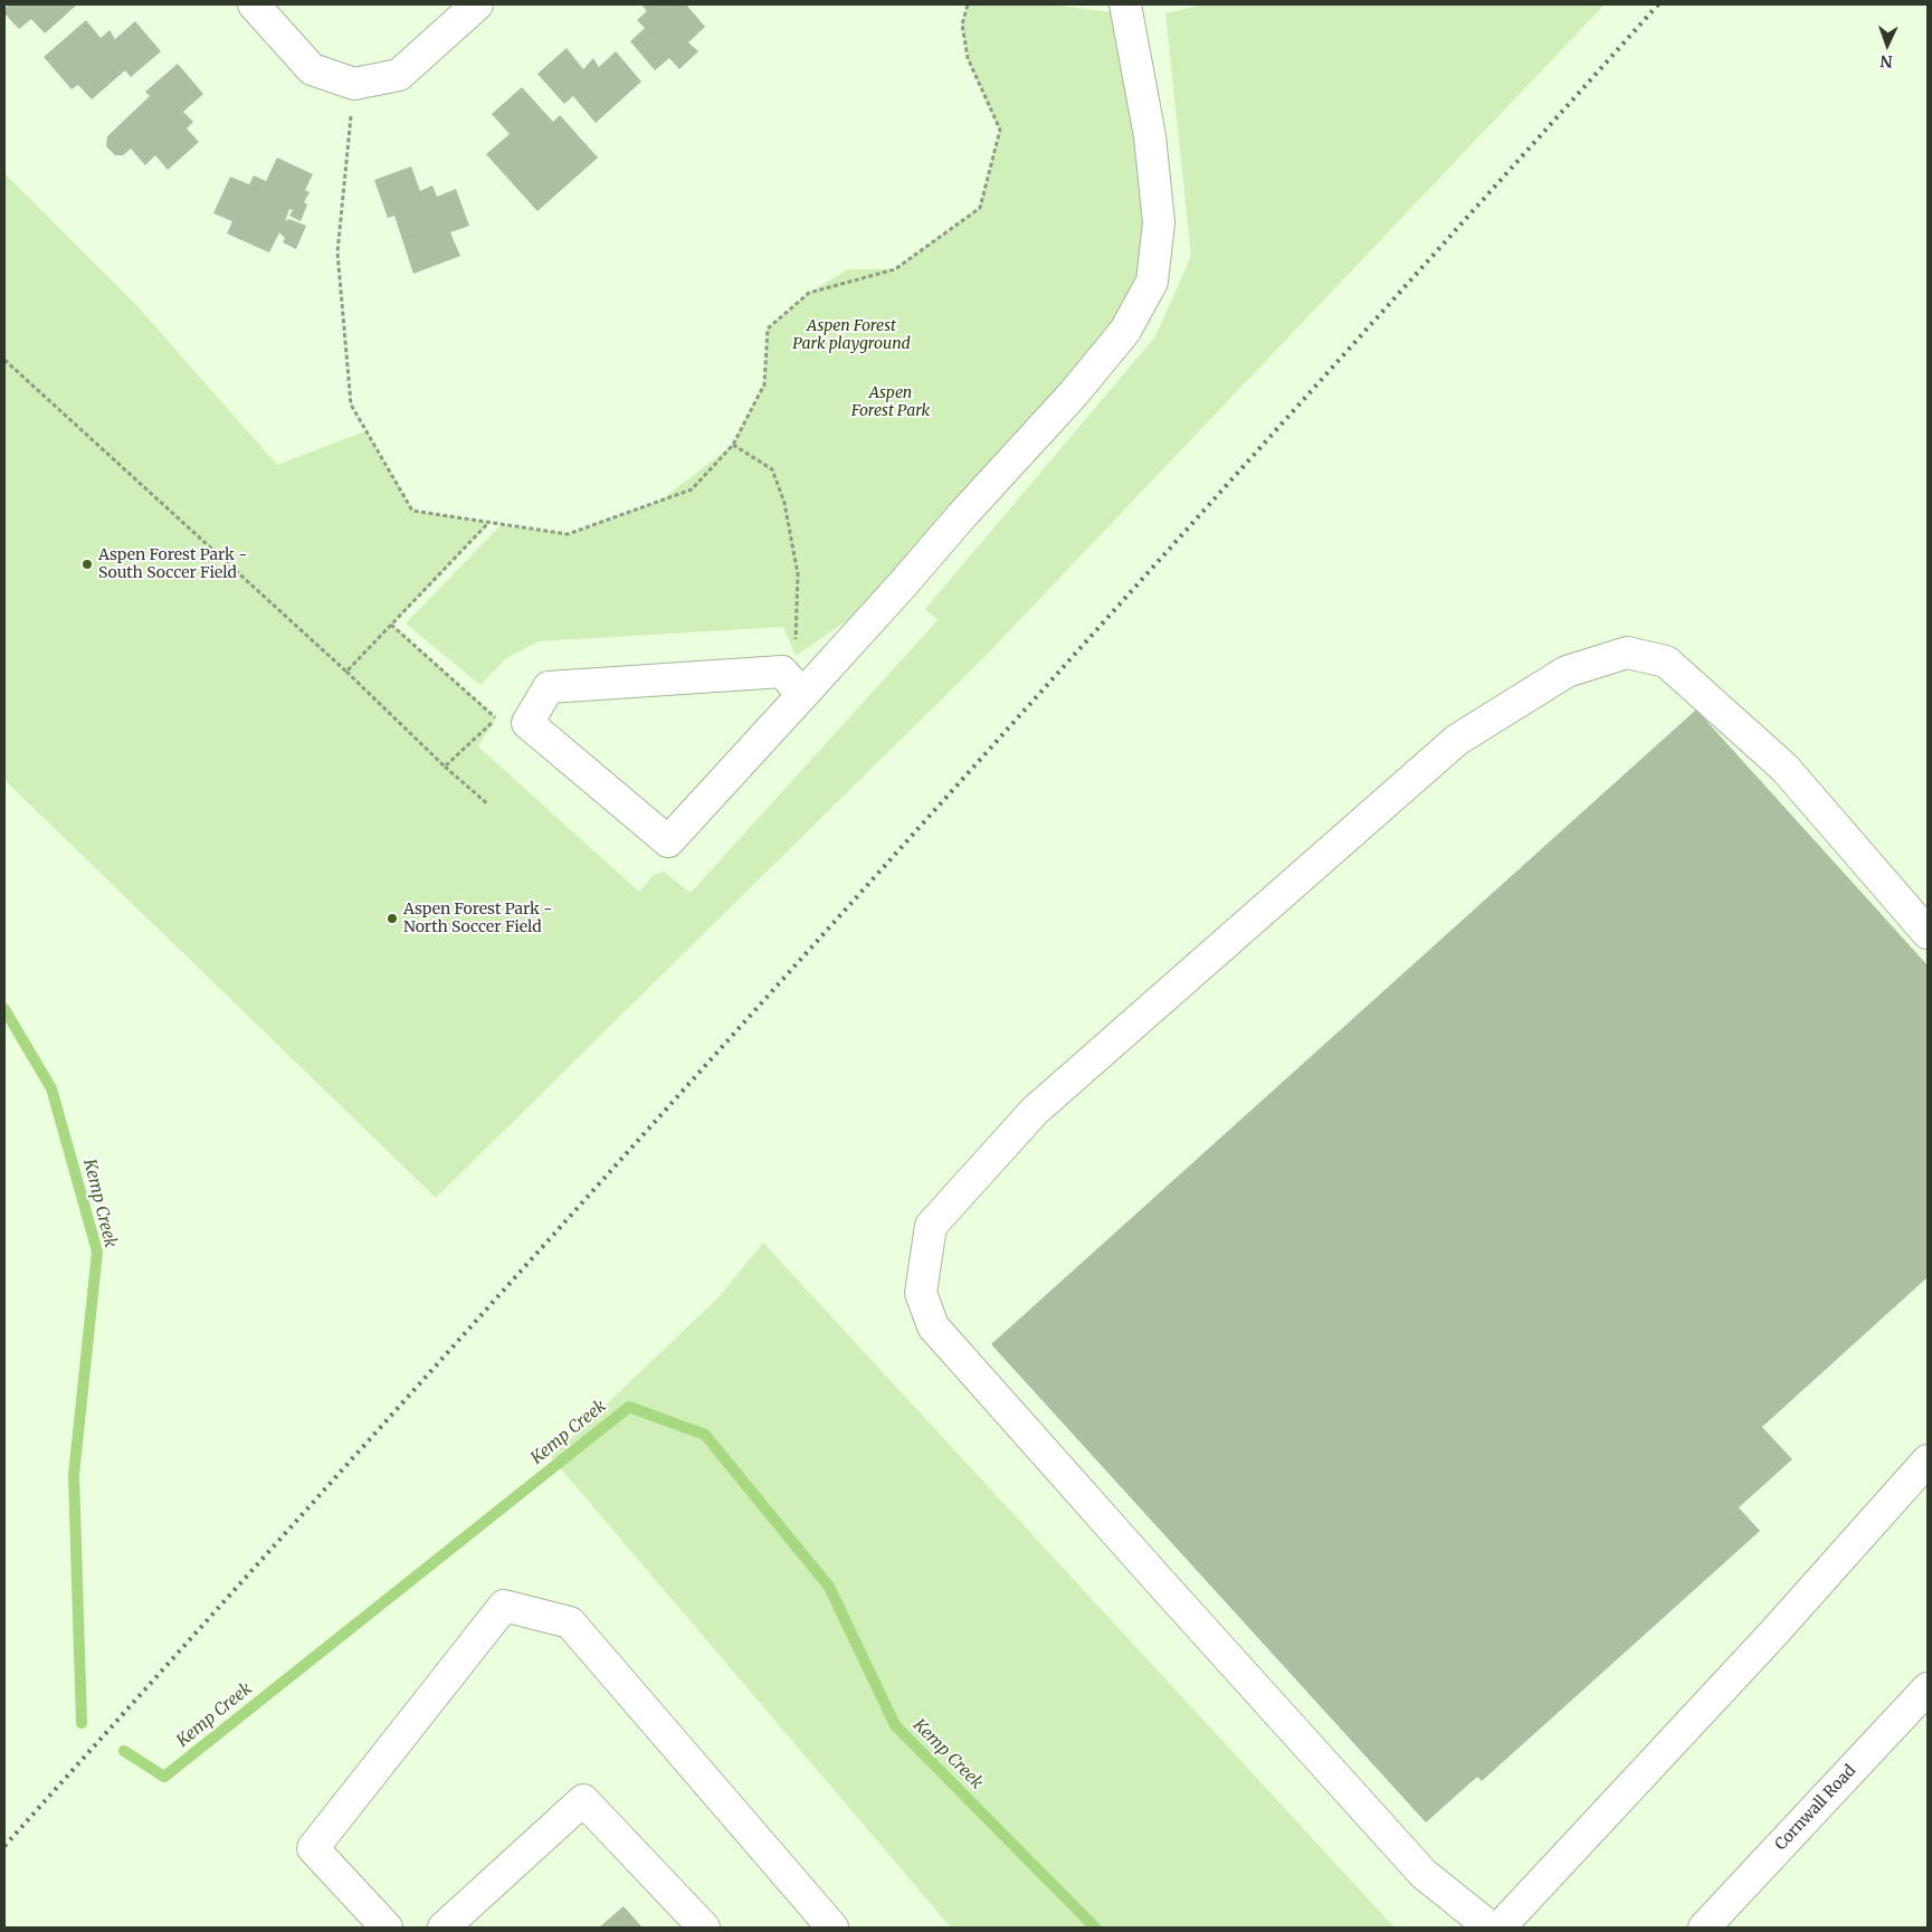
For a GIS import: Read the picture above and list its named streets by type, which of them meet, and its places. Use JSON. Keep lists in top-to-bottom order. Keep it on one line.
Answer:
{"streets":{"street":["Cornwall Road"]},"water":["Kemp Creek"],"parks":["Aspen Forest Park playground","Aspen Forest Park"],"places":["Aspen Forest Park - South Soccer Field","Aspen Forest Park - North Soccer Field"],"north":"bottom"}
